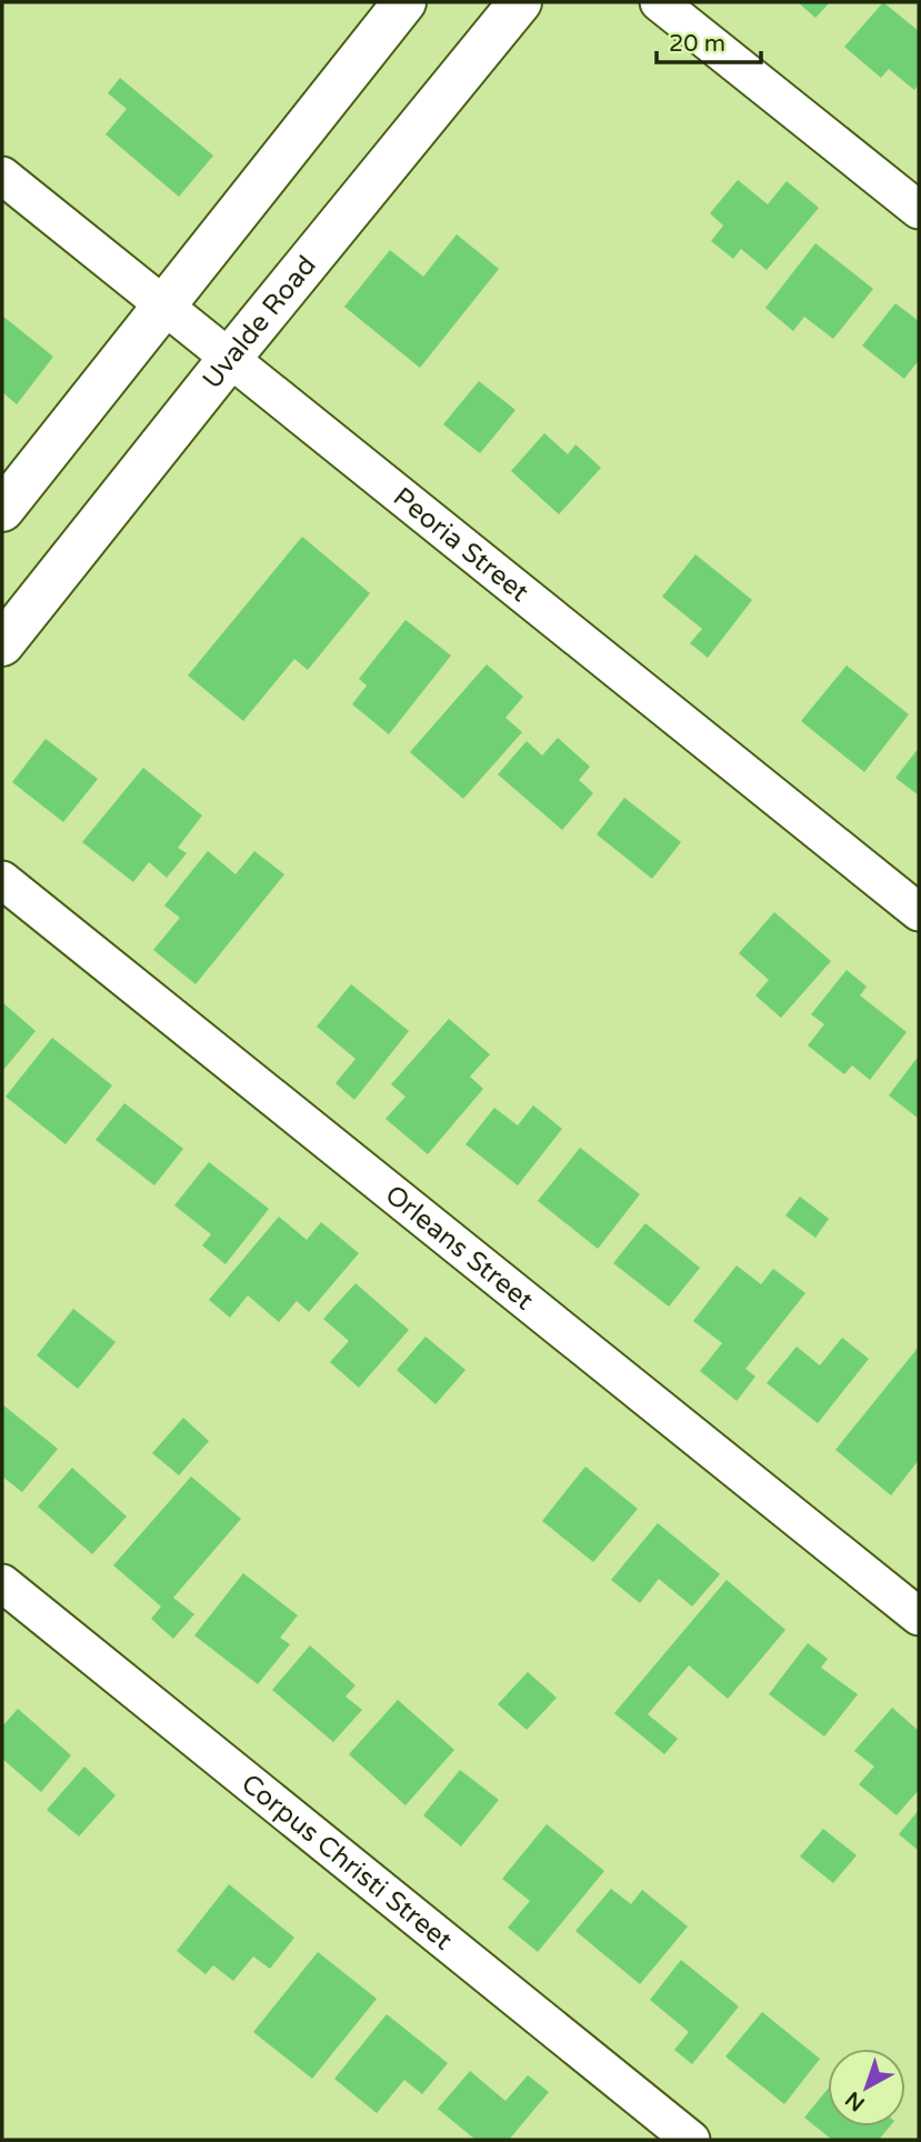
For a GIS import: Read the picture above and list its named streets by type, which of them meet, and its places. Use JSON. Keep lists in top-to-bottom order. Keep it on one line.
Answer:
{"streets":{"main road":["Uvalde Road"],"street":["Peoria Street","Orleans Street","Corpus Christi Street"]},"crossings":[["Uvalde Road","Peoria Street"]],"scale_bar":"20 m","north":"bottom left"}
